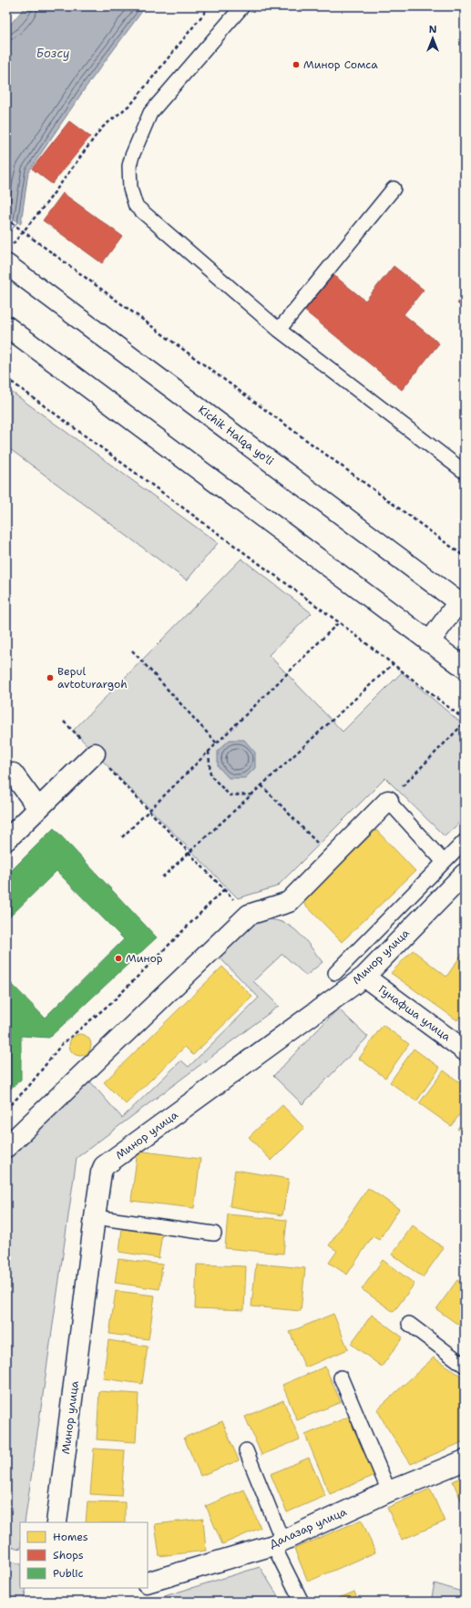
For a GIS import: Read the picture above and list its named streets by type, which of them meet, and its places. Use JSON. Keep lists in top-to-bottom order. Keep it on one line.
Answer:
{"streets":{"main road":["Kichik Halqa yo'li","Минор улица","Гунафша улица","Далазар улица"]},"crossings":[["Минор улица","Гунафша улица"]],"water":["Бозсу"],"places":["Минор Сомса","Bepul avtoturargoh","Минор"],"legend":["Homes","Shops","Public"],"north":"top"}
